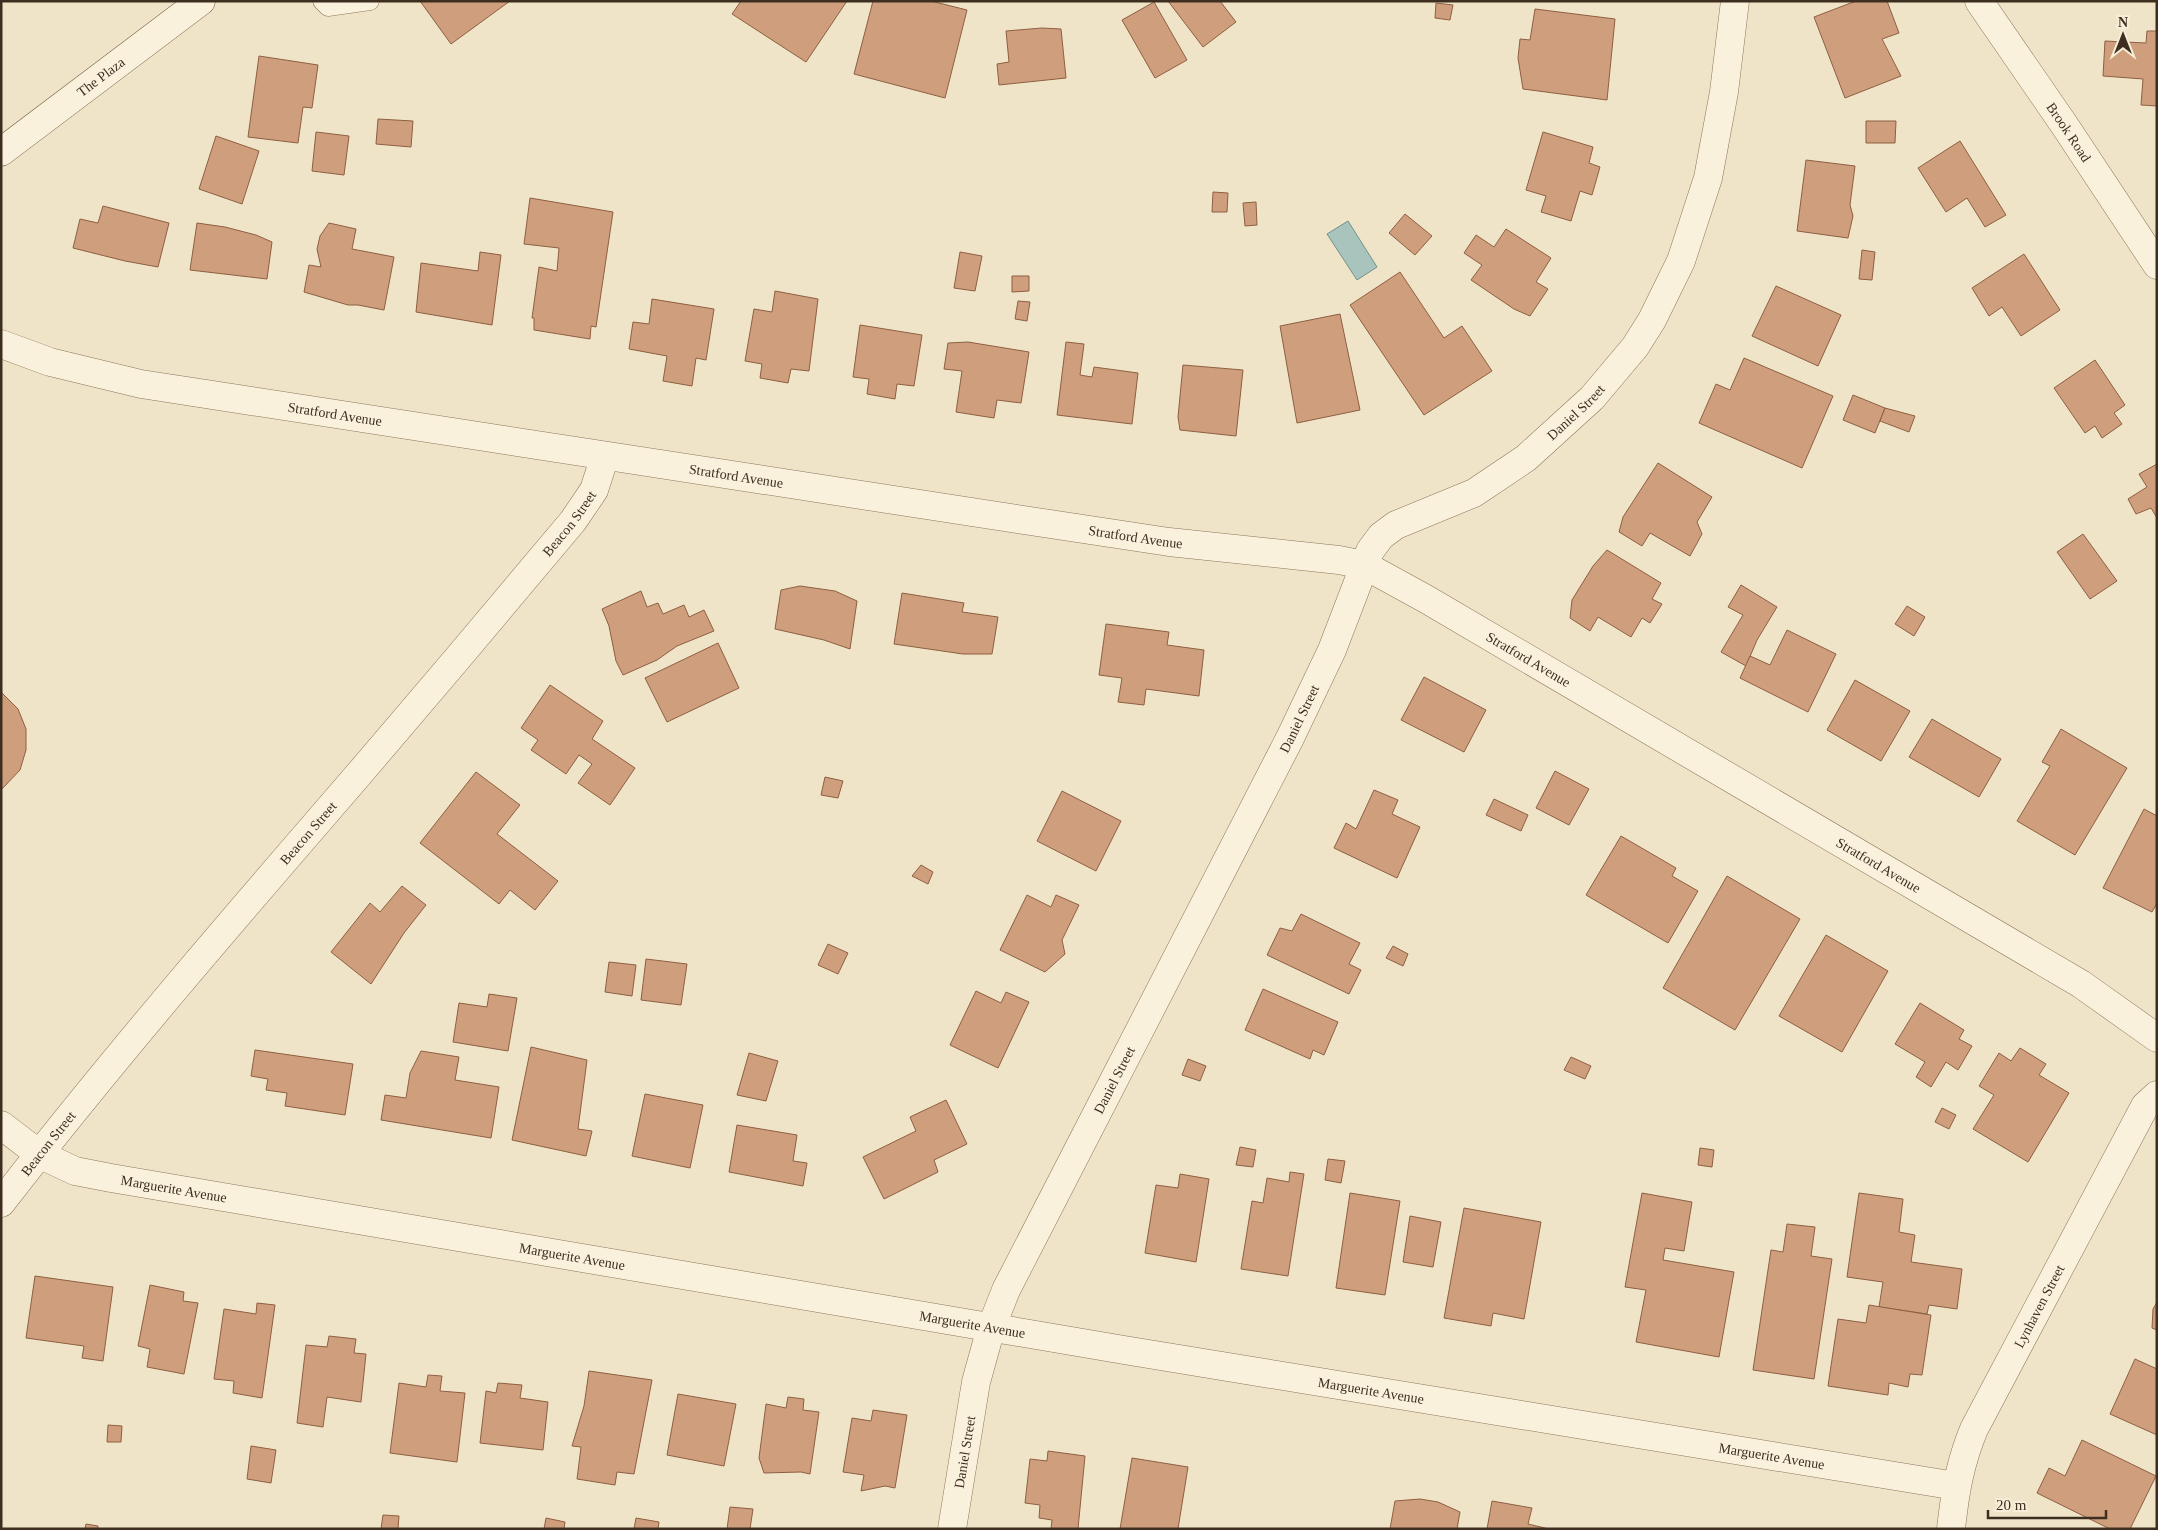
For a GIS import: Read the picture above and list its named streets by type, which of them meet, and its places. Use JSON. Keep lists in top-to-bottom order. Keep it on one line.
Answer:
{"streets":{"street":["The Plaza","Brook Road","Daniel Street","Stratford Avenue","Beacon Street","Marguerite Avenue","Lynhaven Street"]},"crossings":[["Daniel Street","Stratford Avenue"],["Daniel Street","Marguerite Avenue"],["Stratford Avenue","Beacon Street"],["Beacon Street","Marguerite Avenue"],["Marguerite Avenue","Lynhaven Street"]],"scale_bar":"20 m","north":"top"}
